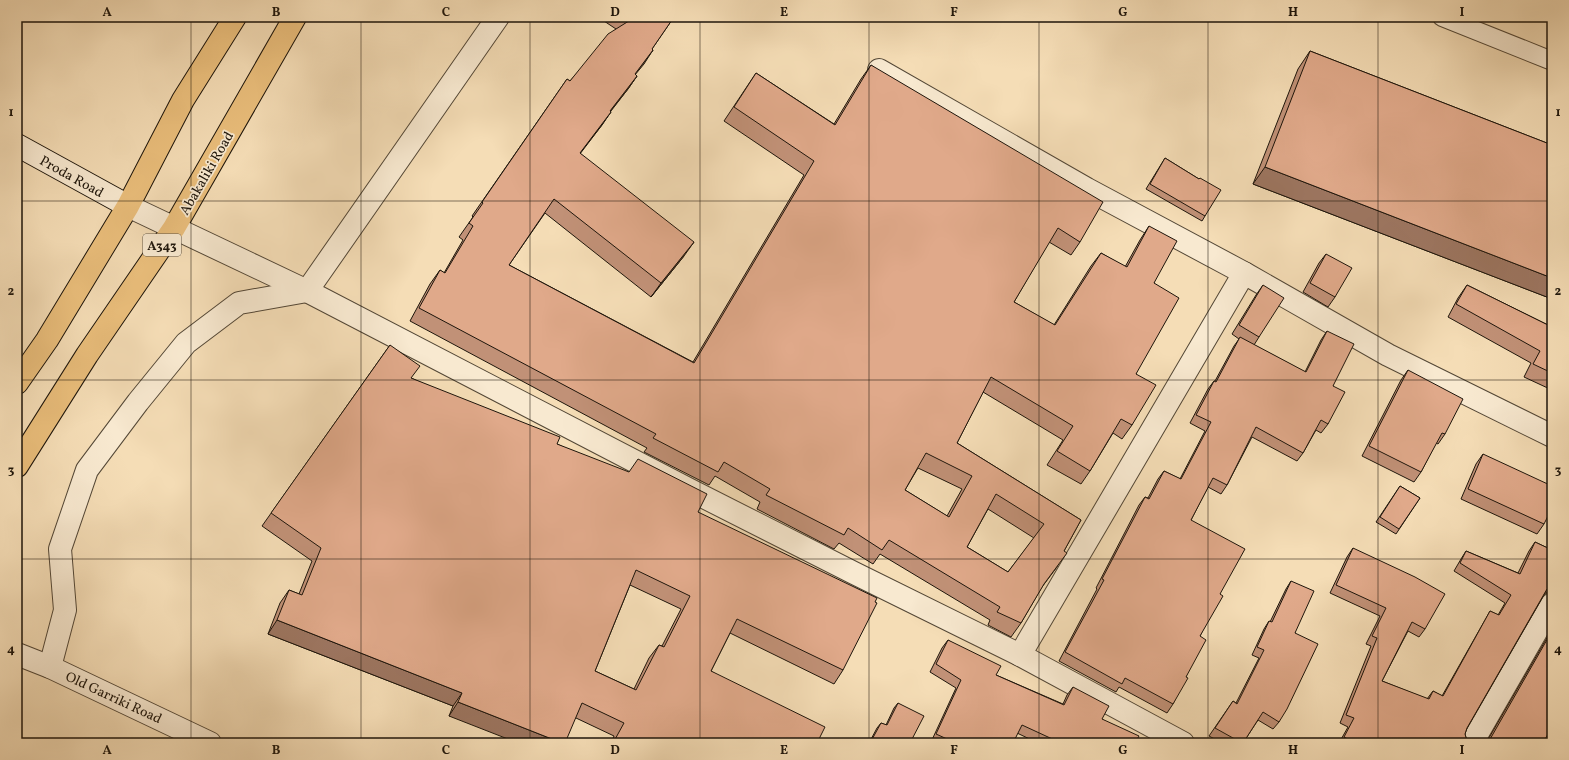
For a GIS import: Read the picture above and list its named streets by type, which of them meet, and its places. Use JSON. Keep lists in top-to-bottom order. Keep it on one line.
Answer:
{"streets":{"highway":["Abakaliki Road","A343"],"street":["Proda Road","Old Garriki Road"]},"crossings":[["Abakaliki Road","Proda Road"]],"grid":{"columns":["A","B","C","D","E","F","G","H","I"],"rows":["1","2","3","4"]}}
